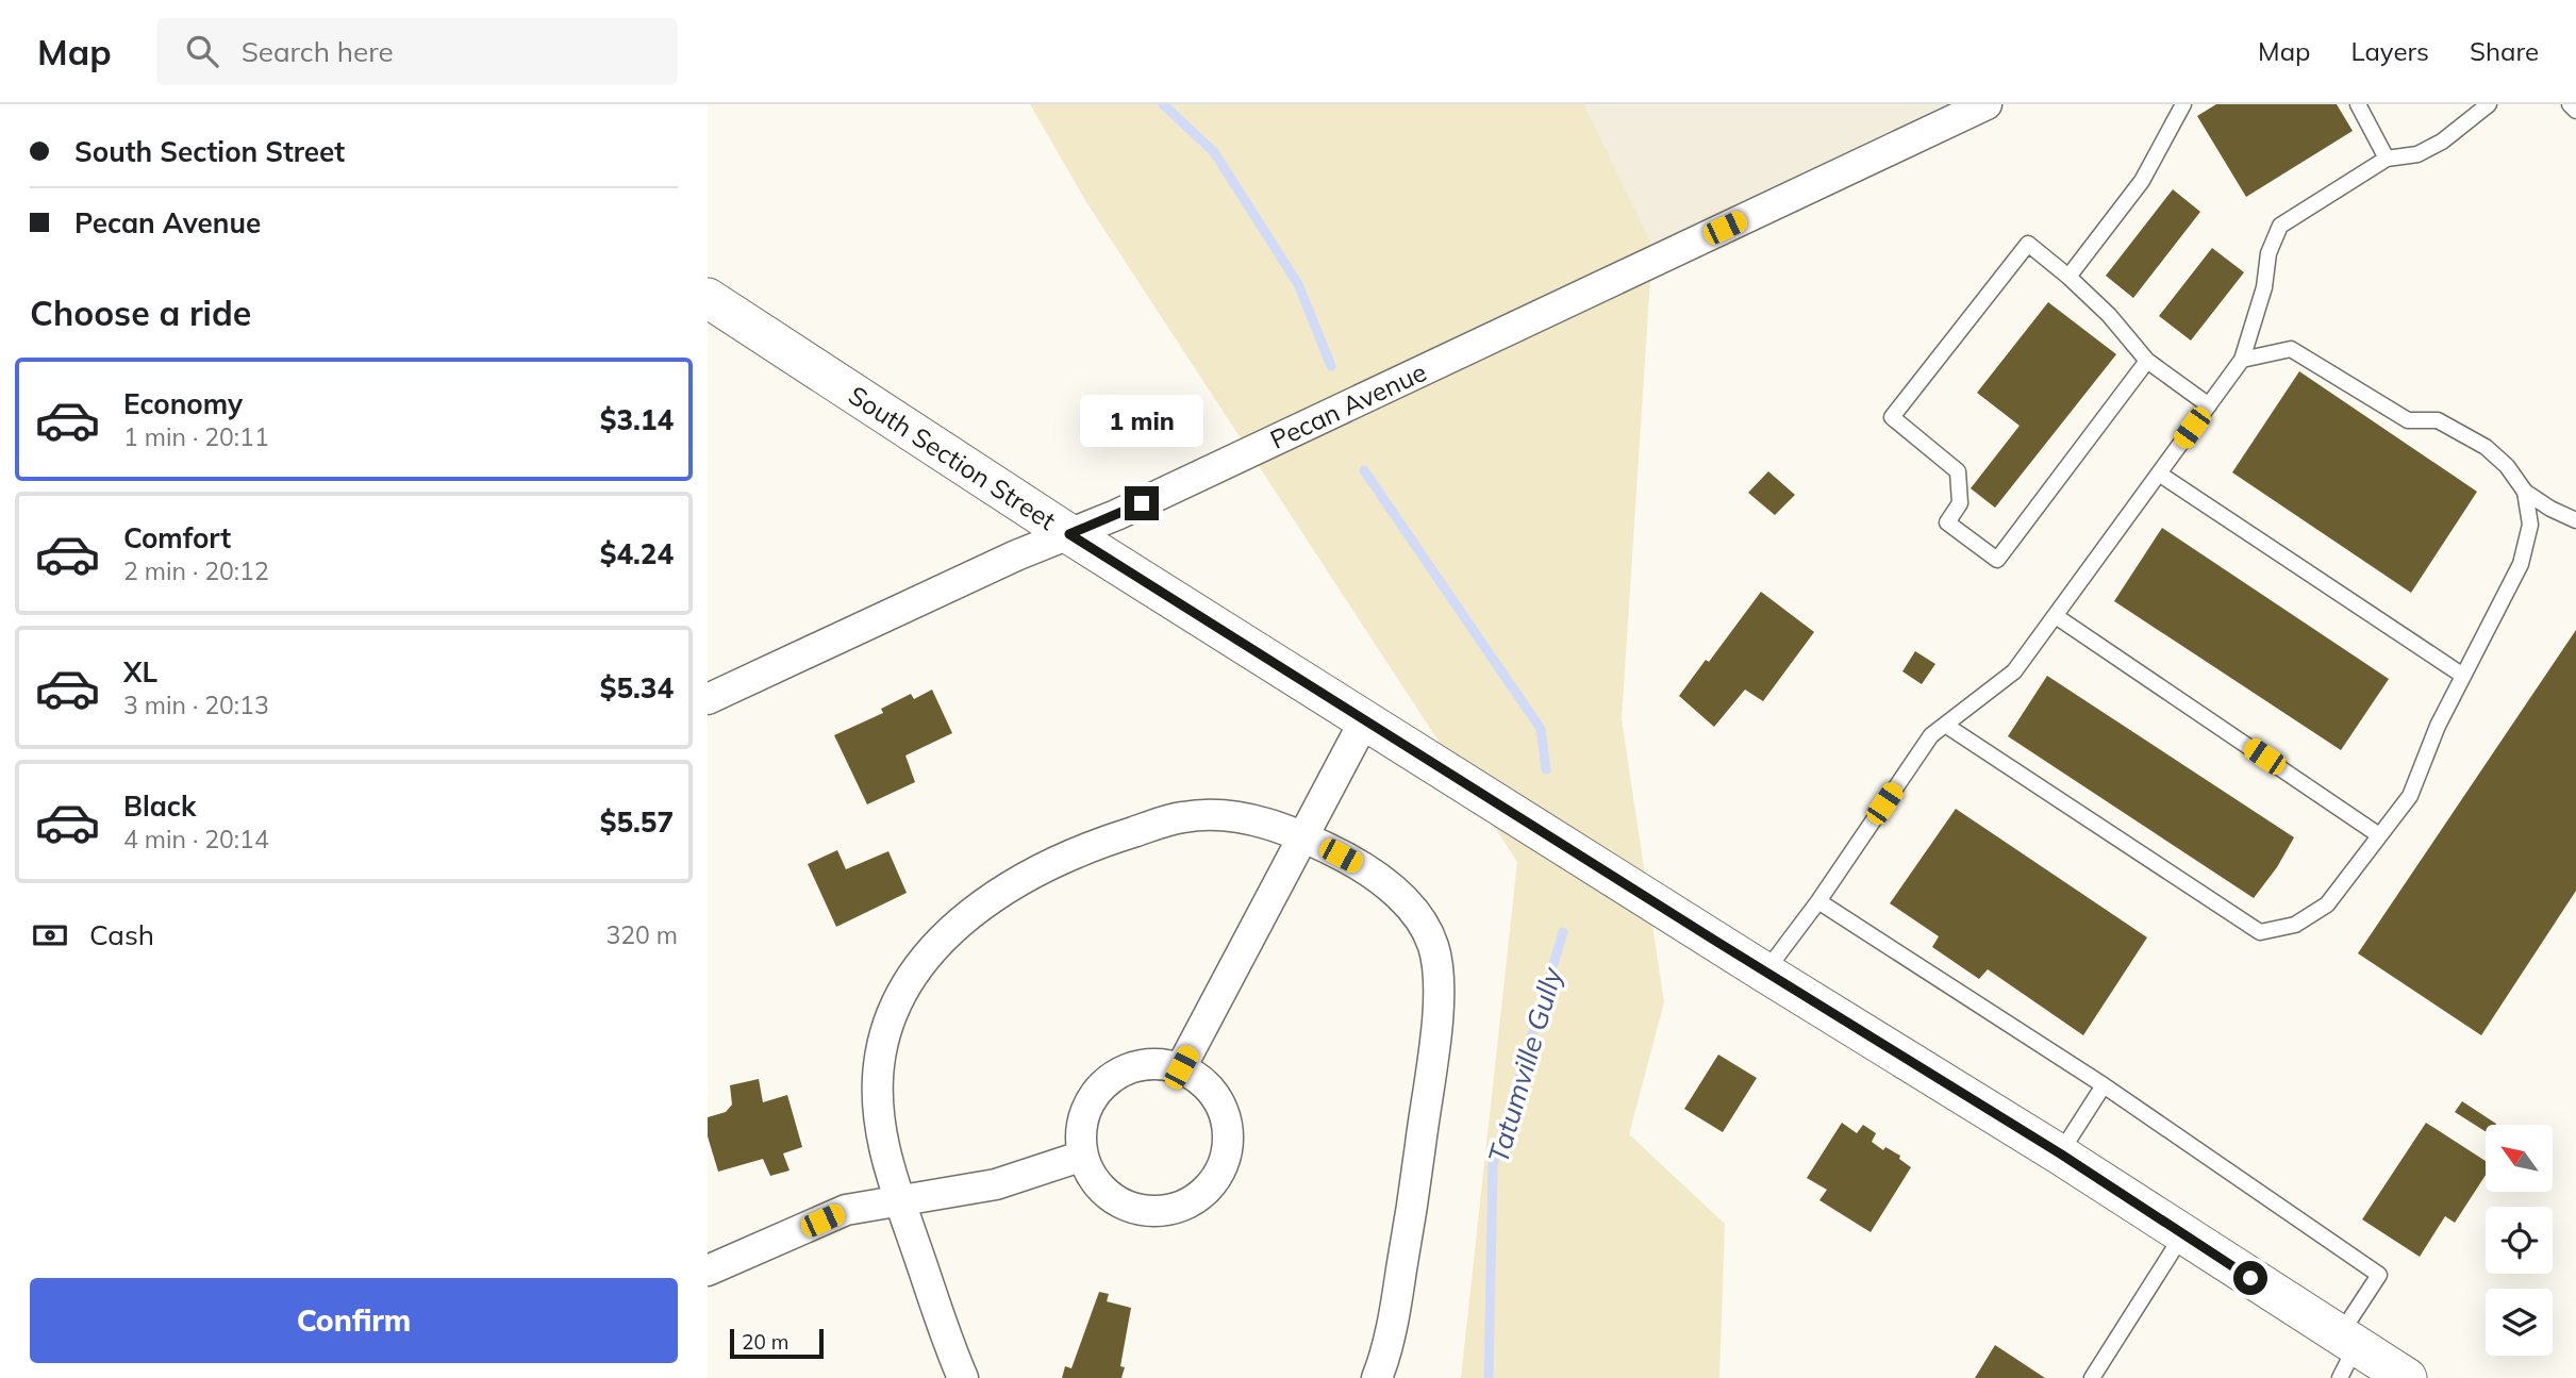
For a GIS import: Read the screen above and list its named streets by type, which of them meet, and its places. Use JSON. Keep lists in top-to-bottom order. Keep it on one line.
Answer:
{"streets":{"street":["Pecan Avenue","South Section Street"]},"crossings":[["Pecan Avenue","South Section Street"]],"water":["Tatumville Gully"],"scale_bar":"20 m","north":"top left","page":{"header":"Map","search":"Search here","nav":["Map","Layers","Share"],"banner":["South Section Street","Pecan Avenue"],"heading":"Choose a ride","list":[{"name":"Economy","note":"1 min · 20:11","value":"$3.14"},{"name":"Comfort","note":"2 min · 20:12","value":"$4.24"},{"name":"XL","note":"3 min · 20:13","value":"$5.34"},{"name":"Black","note":"4 min · 20:14","value":"$5.57"}],"bubble":"1 min","pay":["Cash","320 m"],"buttons":"Confirm","scale":"20 m"}}
